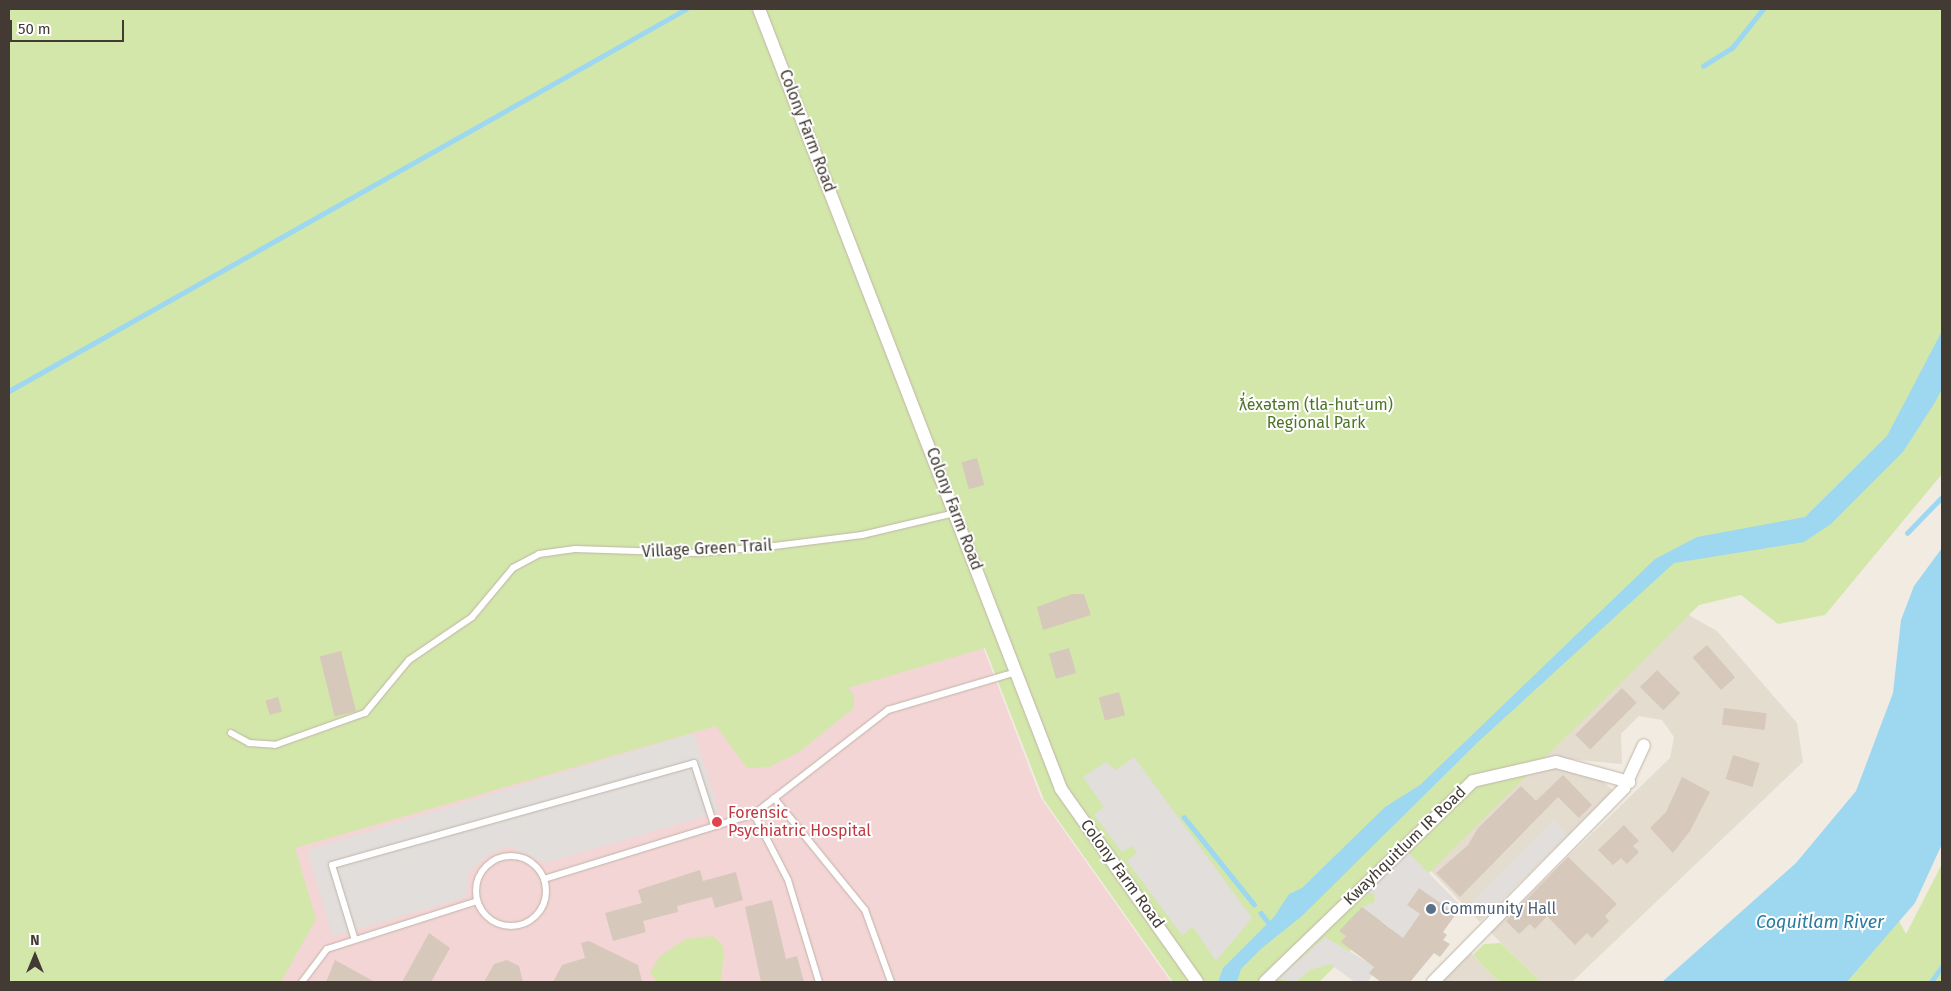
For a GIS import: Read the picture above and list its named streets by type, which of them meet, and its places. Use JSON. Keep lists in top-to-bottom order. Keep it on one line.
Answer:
{"streets":{"street":["Colony Farm Road","Kwayhquitlum IR Road"],"lane":["Village Green Trail"]},"crossings":[["Colony Farm Road","Village Green Trail"]],"water":["Coquitlam River"],"parks":["ƛ̓éxətəm (tla-hut-um) Regional Park"],"places":["Forensic Psychiatric Hospital","Community Hall"],"scale_bar":"50 m","north":"top"}
